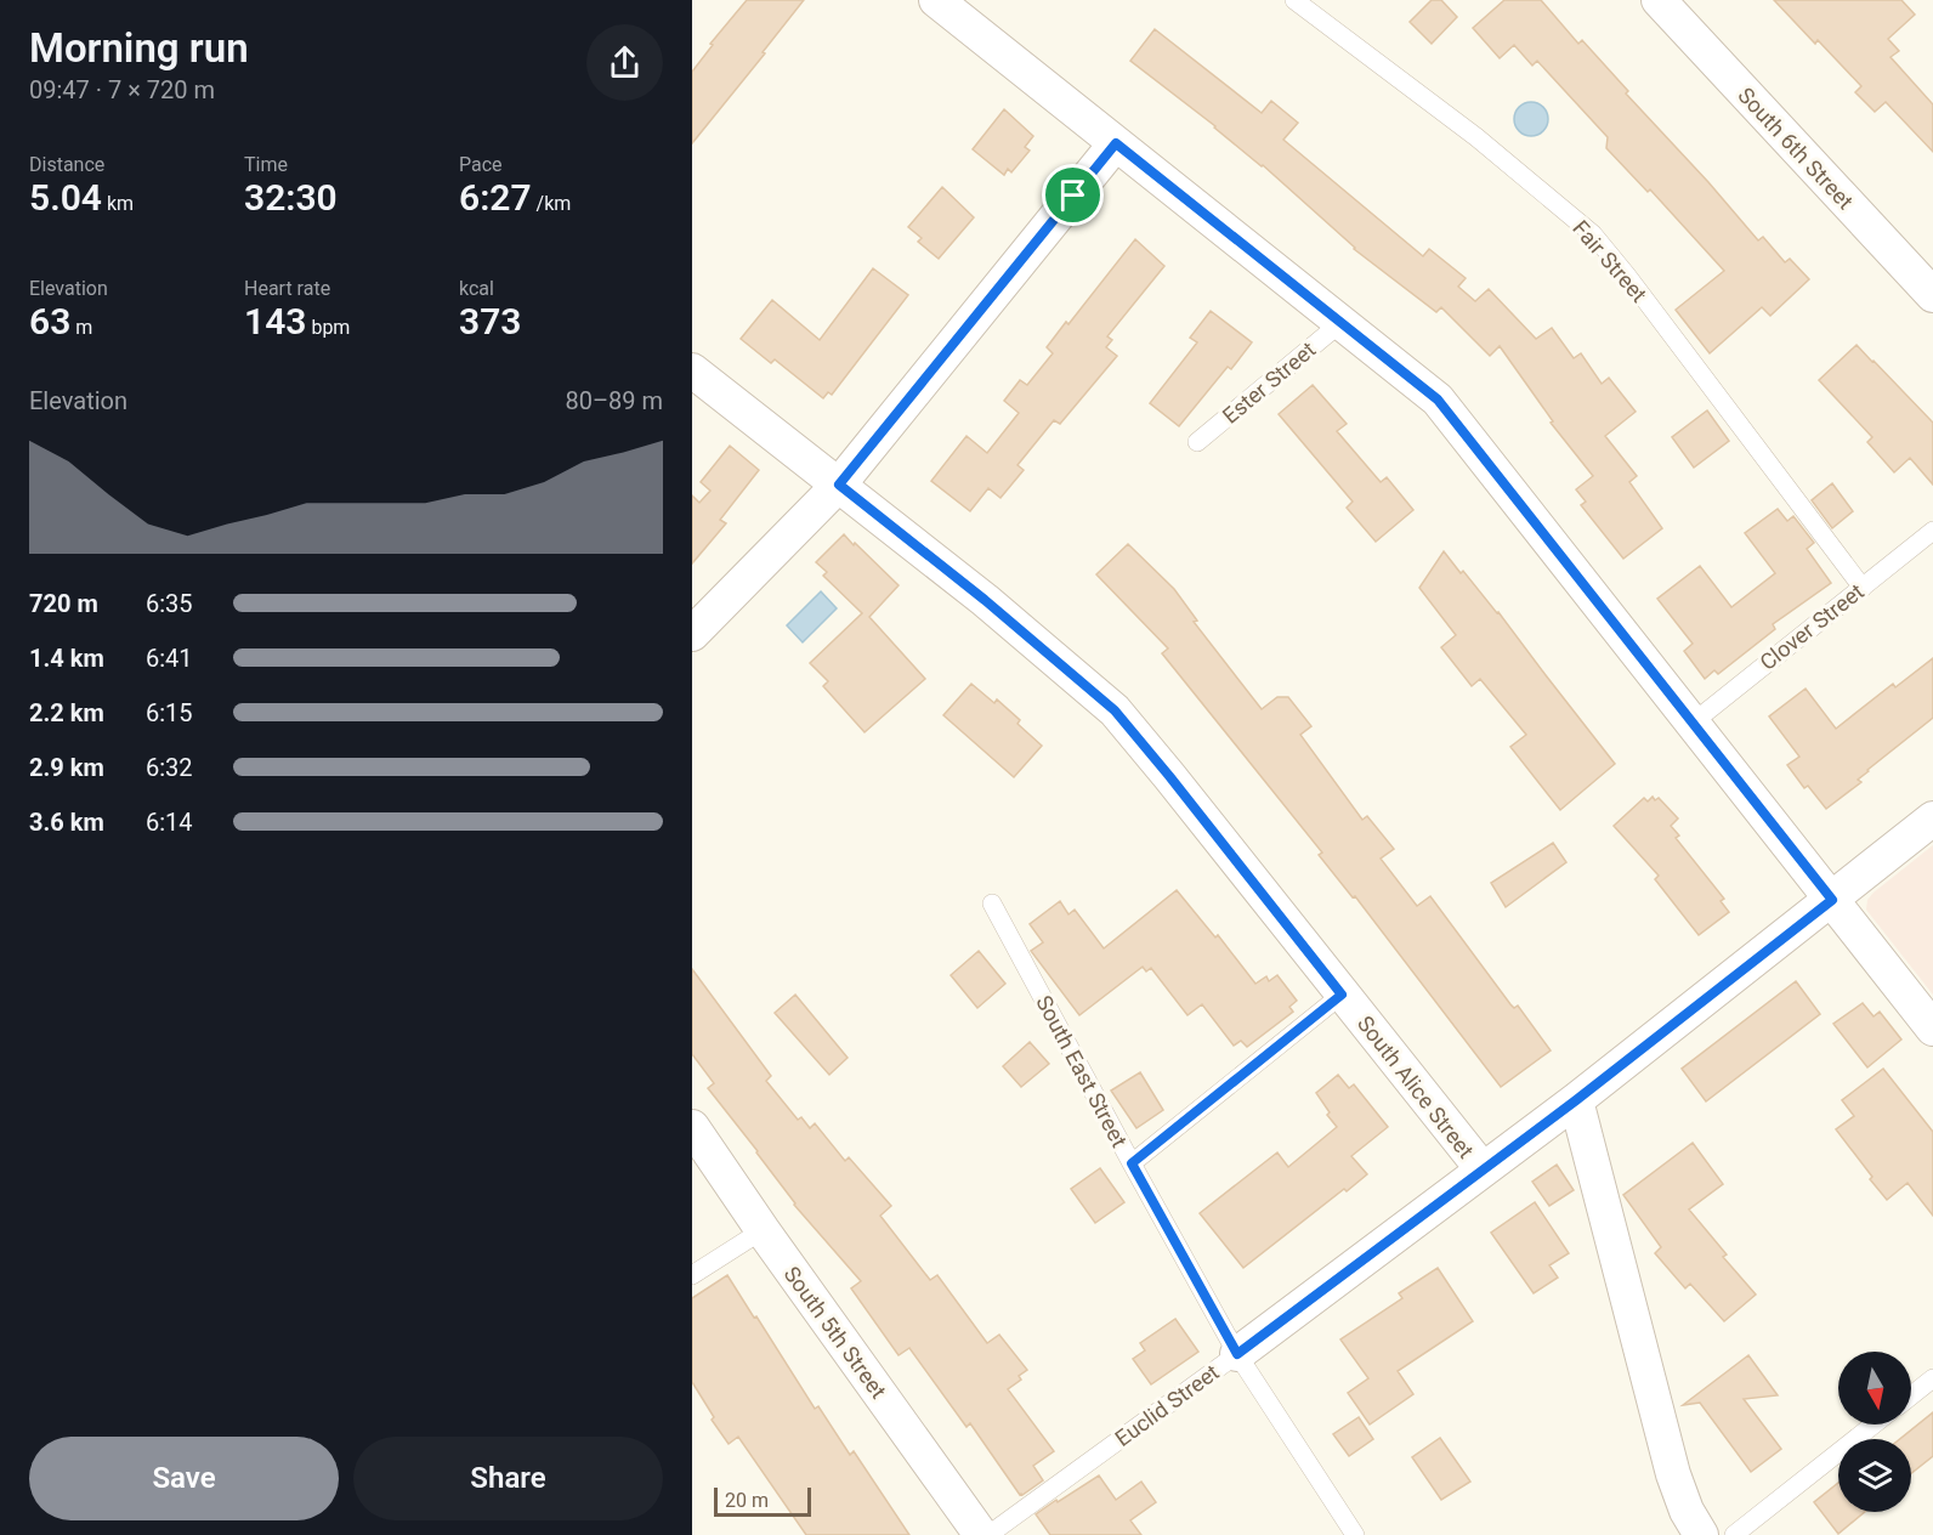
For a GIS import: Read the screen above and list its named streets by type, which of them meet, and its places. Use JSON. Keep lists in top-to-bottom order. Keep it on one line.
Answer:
{"streets":{"street":["South 6th Street","South Alice Street","South 5th Street","Euclid Street"],"lane":["Fair Street","Ester Street","Clover Street","South East Street"]},"crossings":[["Fair Street","Clover Street"],["South East Street","Euclid Street"],["South Alice Street","Euclid Street"]],"scale_bar":"20 m","north":"bottom","page":{"heading":["Morning run","09:47 · 7 × 720 m"],"stats":[["Distance","5.04 km"],["Time","32:30"],["Pace","6:27 /km"],["Elevation","63 m"],["Heart rate","143 bpm"],["kcal","373"]],"chart":["Elevation","80–89 m"],"list":[{"name":"720 m","note":"6:35"},{"name":"1.4 km","note":"6:41"},{"name":"2.2 km","note":"6:15"},{"name":"2.9 km","note":"6:32"},{"name":"3.6 km","note":"6:14"}],"buttons":["Save","Share"],"scale":"20 m"}}
